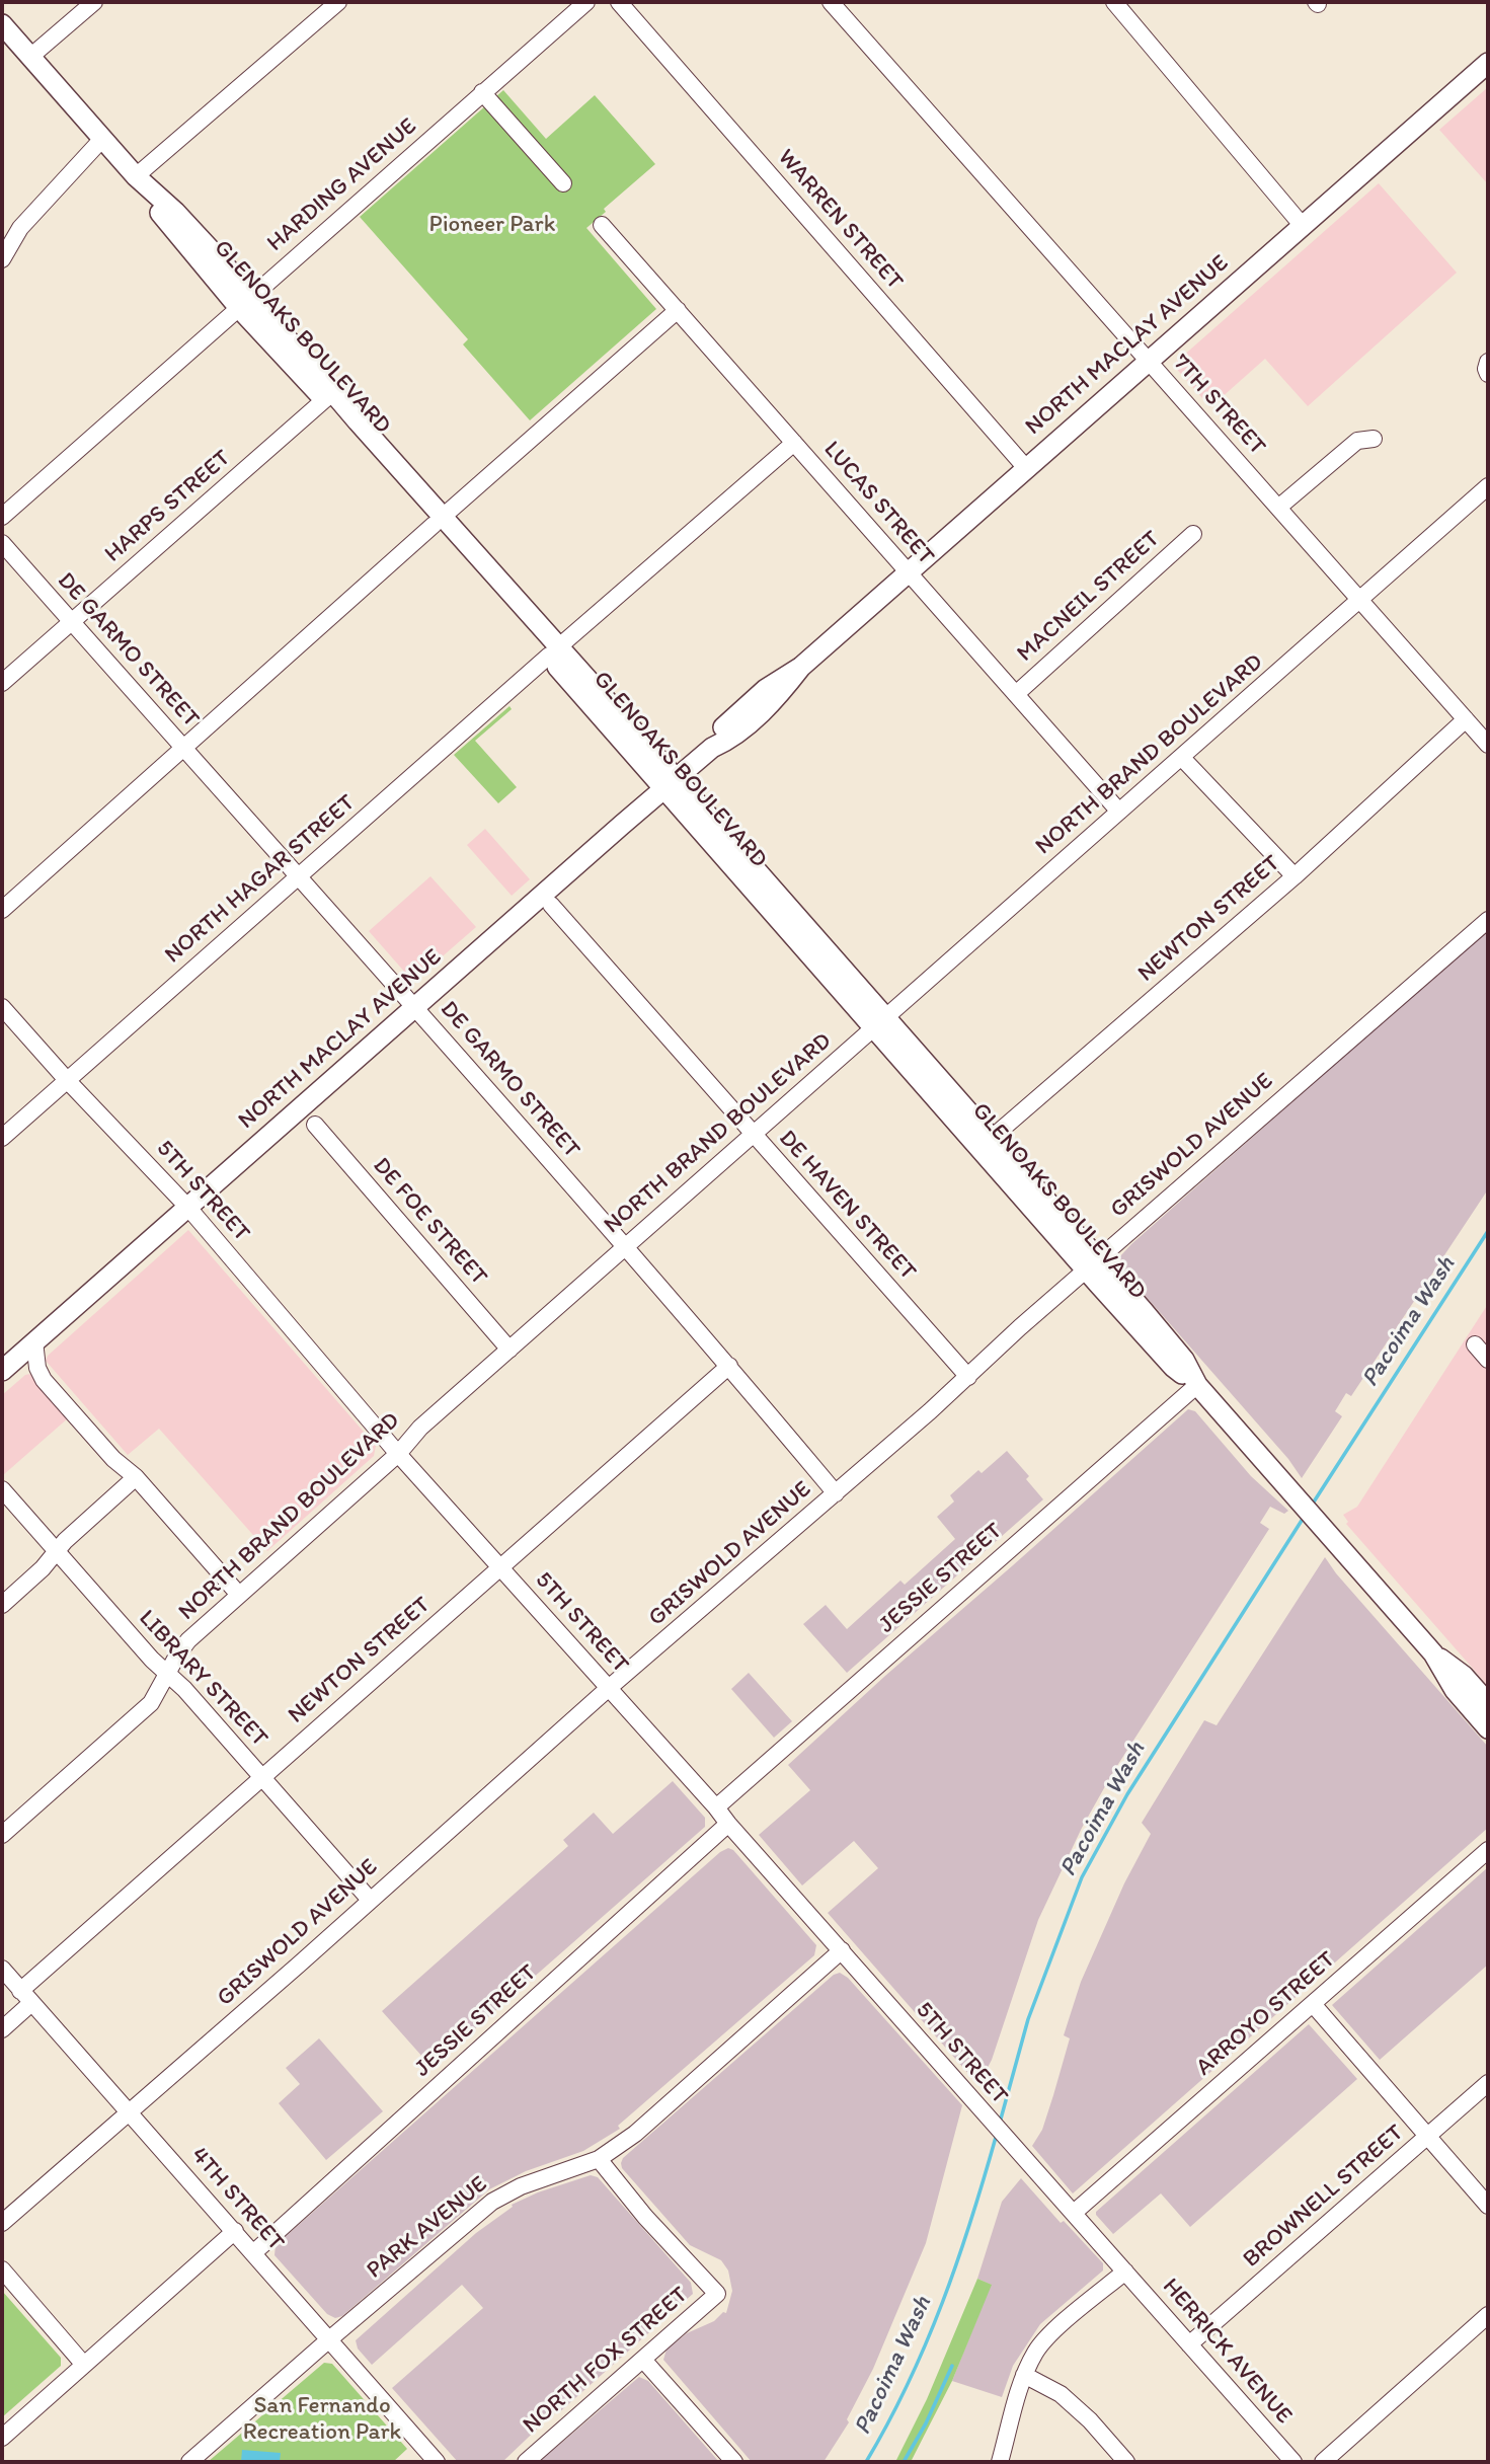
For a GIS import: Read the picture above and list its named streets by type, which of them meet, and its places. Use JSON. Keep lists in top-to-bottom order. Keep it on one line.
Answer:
{"streets":{"main road":["GLENOAKS BOULEVARD","NORTH MACLAY AVENUE"],"street":["HARDING AVENUE","WARREN STREET","7TH STREET","LUCAS STREET","HARPS STREET","MACNEIL STREET","DE GARMO STREET","NORTH BRAND BOULEVARD","NORTH HAGAR STREET","NEWTON STREET","GRISWOLD AVENUE","5TH STREET","DE HAVEN STREET","DE FOE STREET","JESSIE STREET","LIBRARY STREET","ARROYO STREET","BROWNELL STREET","4TH STREET","PARK AVENUE","HERRICK AVENUE","NORTH FOX STREET"]},"crossings":[["HARDING AVENUE","GLENOAKS BOULEVARD"],["WARREN STREET","NORTH MACLAY AVENUE"],["GLENOAKS BOULEVARD","NORTH MACLAY AVENUE"],["GLENOAKS BOULEVARD","HARPS STREET"],["GLENOAKS BOULEVARD","NORTH BRAND BOULEVARD"],["GLENOAKS BOULEVARD","NORTH HAGAR STREET"],["GLENOAKS BOULEVARD","NEWTON STREET"],["GLENOAKS BOULEVARD","GRISWOLD AVENUE"],["GLENOAKS BOULEVARD","JESSIE STREET"],["NORTH MACLAY AVENUE","7TH STREET"],["NORTH MACLAY AVENUE","LUCAS STREET"],["NORTH MACLAY AVENUE","DE GARMO STREET"],["NORTH MACLAY AVENUE","5TH STREET"],["7TH STREET","NORTH BRAND BOULEVARD"],["7TH STREET","NEWTON STREET"],["LUCAS STREET","MACNEIL STREET"],["LUCAS STREET","NORTH BRAND BOULEVARD"],["LUCAS STREET","NORTH HAGAR STREET"],["HARPS STREET","DE GARMO STREET"],["DE GARMO STREET","NORTH BRAND BOULEVARD"],["DE GARMO STREET","NORTH HAGAR STREET"],["DE GARMO STREET","NEWTON STREET"],["DE GARMO STREET","GRISWOLD AVENUE"],["NORTH BRAND BOULEVARD","5TH STREET"],["NORTH BRAND BOULEVARD","DE HAVEN STREET"],["NORTH BRAND BOULEVARD","DE FOE STREET"],["NORTH BRAND BOULEVARD","LIBRARY STREET"],["NORTH HAGAR STREET","5TH STREET"],["NEWTON STREET","5TH STREET"],["NEWTON STREET","LIBRARY STREET"],["NEWTON STREET","4TH STREET"],["GRISWOLD AVENUE","5TH STREET"],["GRISWOLD AVENUE","DE HAVEN STREET"],["GRISWOLD AVENUE","LIBRARY STREET"],["GRISWOLD AVENUE","4TH STREET"],["5TH STREET","JESSIE STREET"],["5TH STREET","ARROYO STREET"],["5TH STREET","PARK AVENUE"],["5TH STREET","HERRICK AVENUE"],["JESSIE STREET","4TH STREET"],["BROWNELL STREET","HERRICK AVENUE"],["4TH STREET","PARK AVENUE"],["PARK AVENUE","NORTH FOX STREET"]],"water":["Pacoima Wash"],"parks":["Pioneer Park","San Fernando Recreation Park"]}
